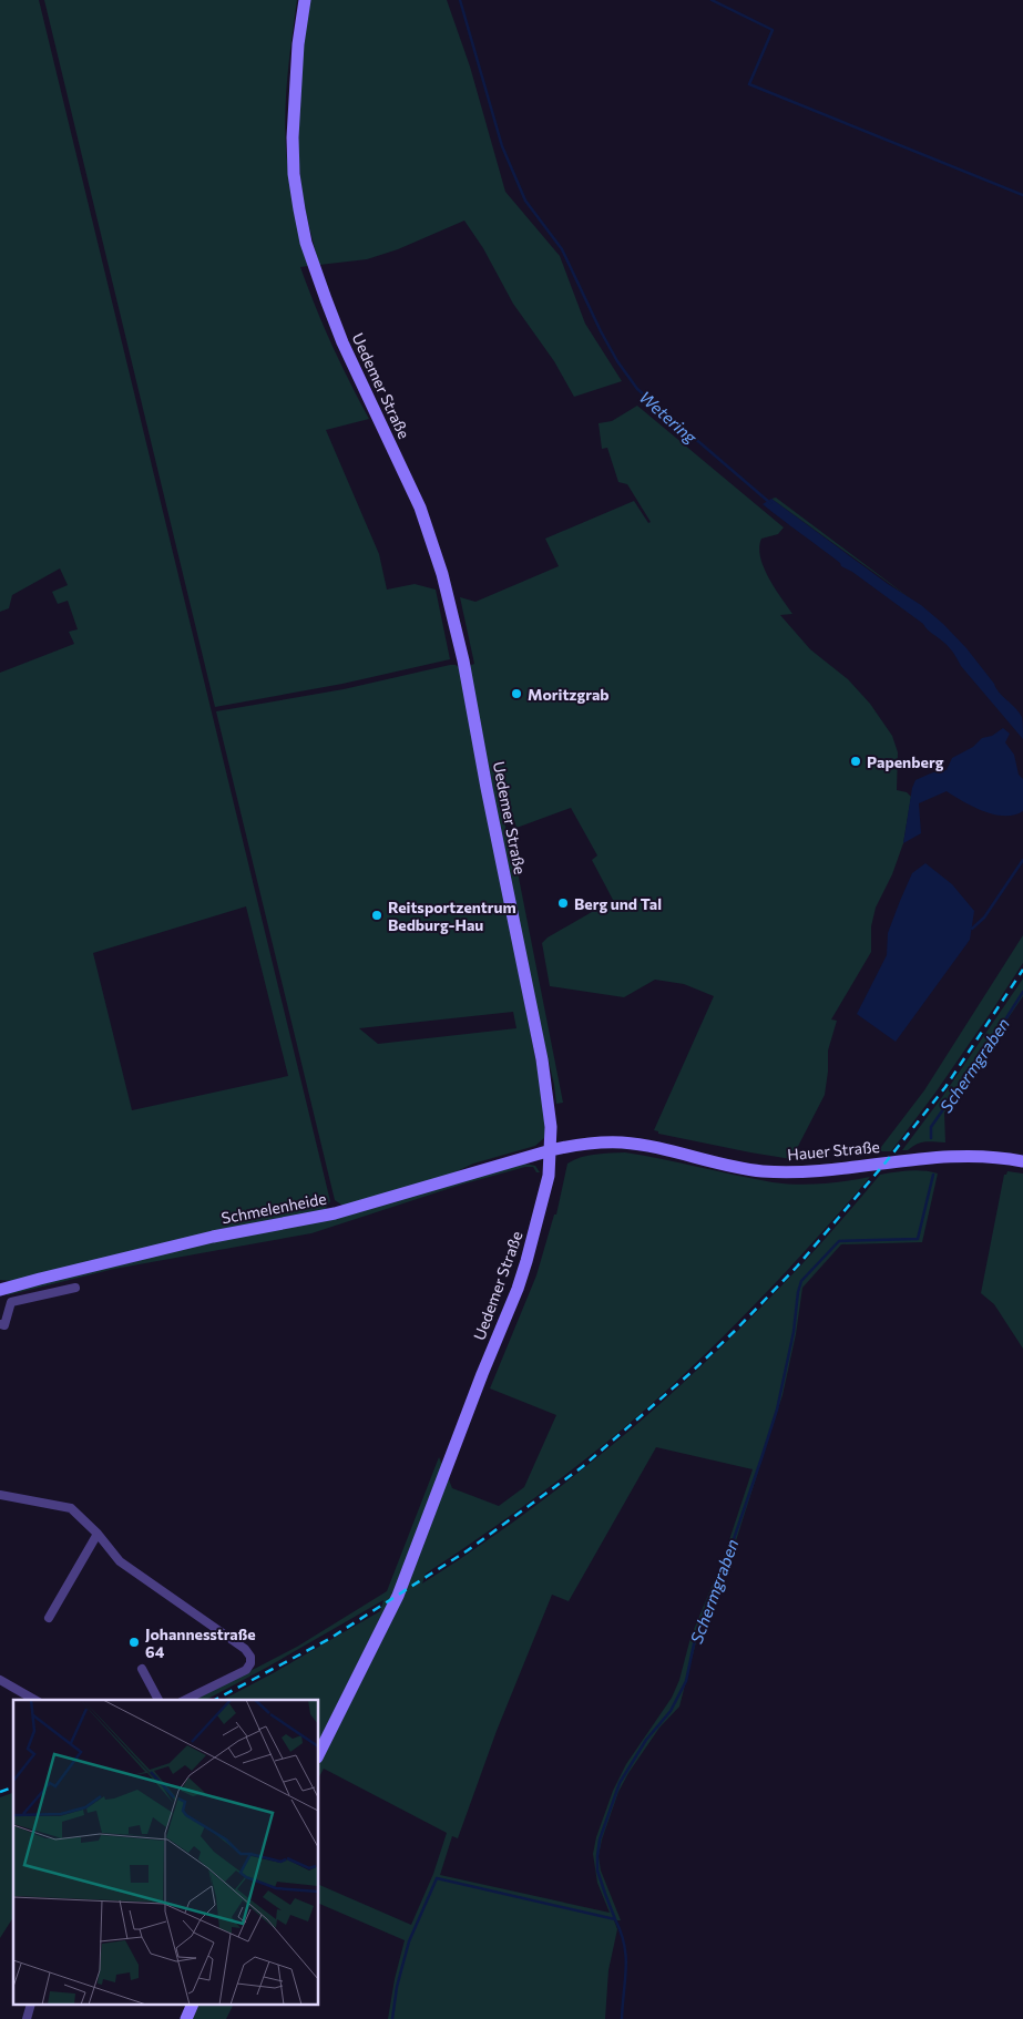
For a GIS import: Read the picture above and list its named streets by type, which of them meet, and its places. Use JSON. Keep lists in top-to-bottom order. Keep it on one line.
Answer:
{"streets":{"main road":["Uedemer Straße","Hauer Straße","Schmelenheide"]},"crossings":[["Uedemer Straße","Hauer Straße"],["Uedemer Straße","Schmelenheide"],["Hauer Straße","Schmelenheide"]],"water":["Wetering","Schermgraben"],"places":["Moritzgrab","Papenberg","Berg und Tal","Reitsportzentrum Bedburg-Hau","Johannesstraße 64"]}
